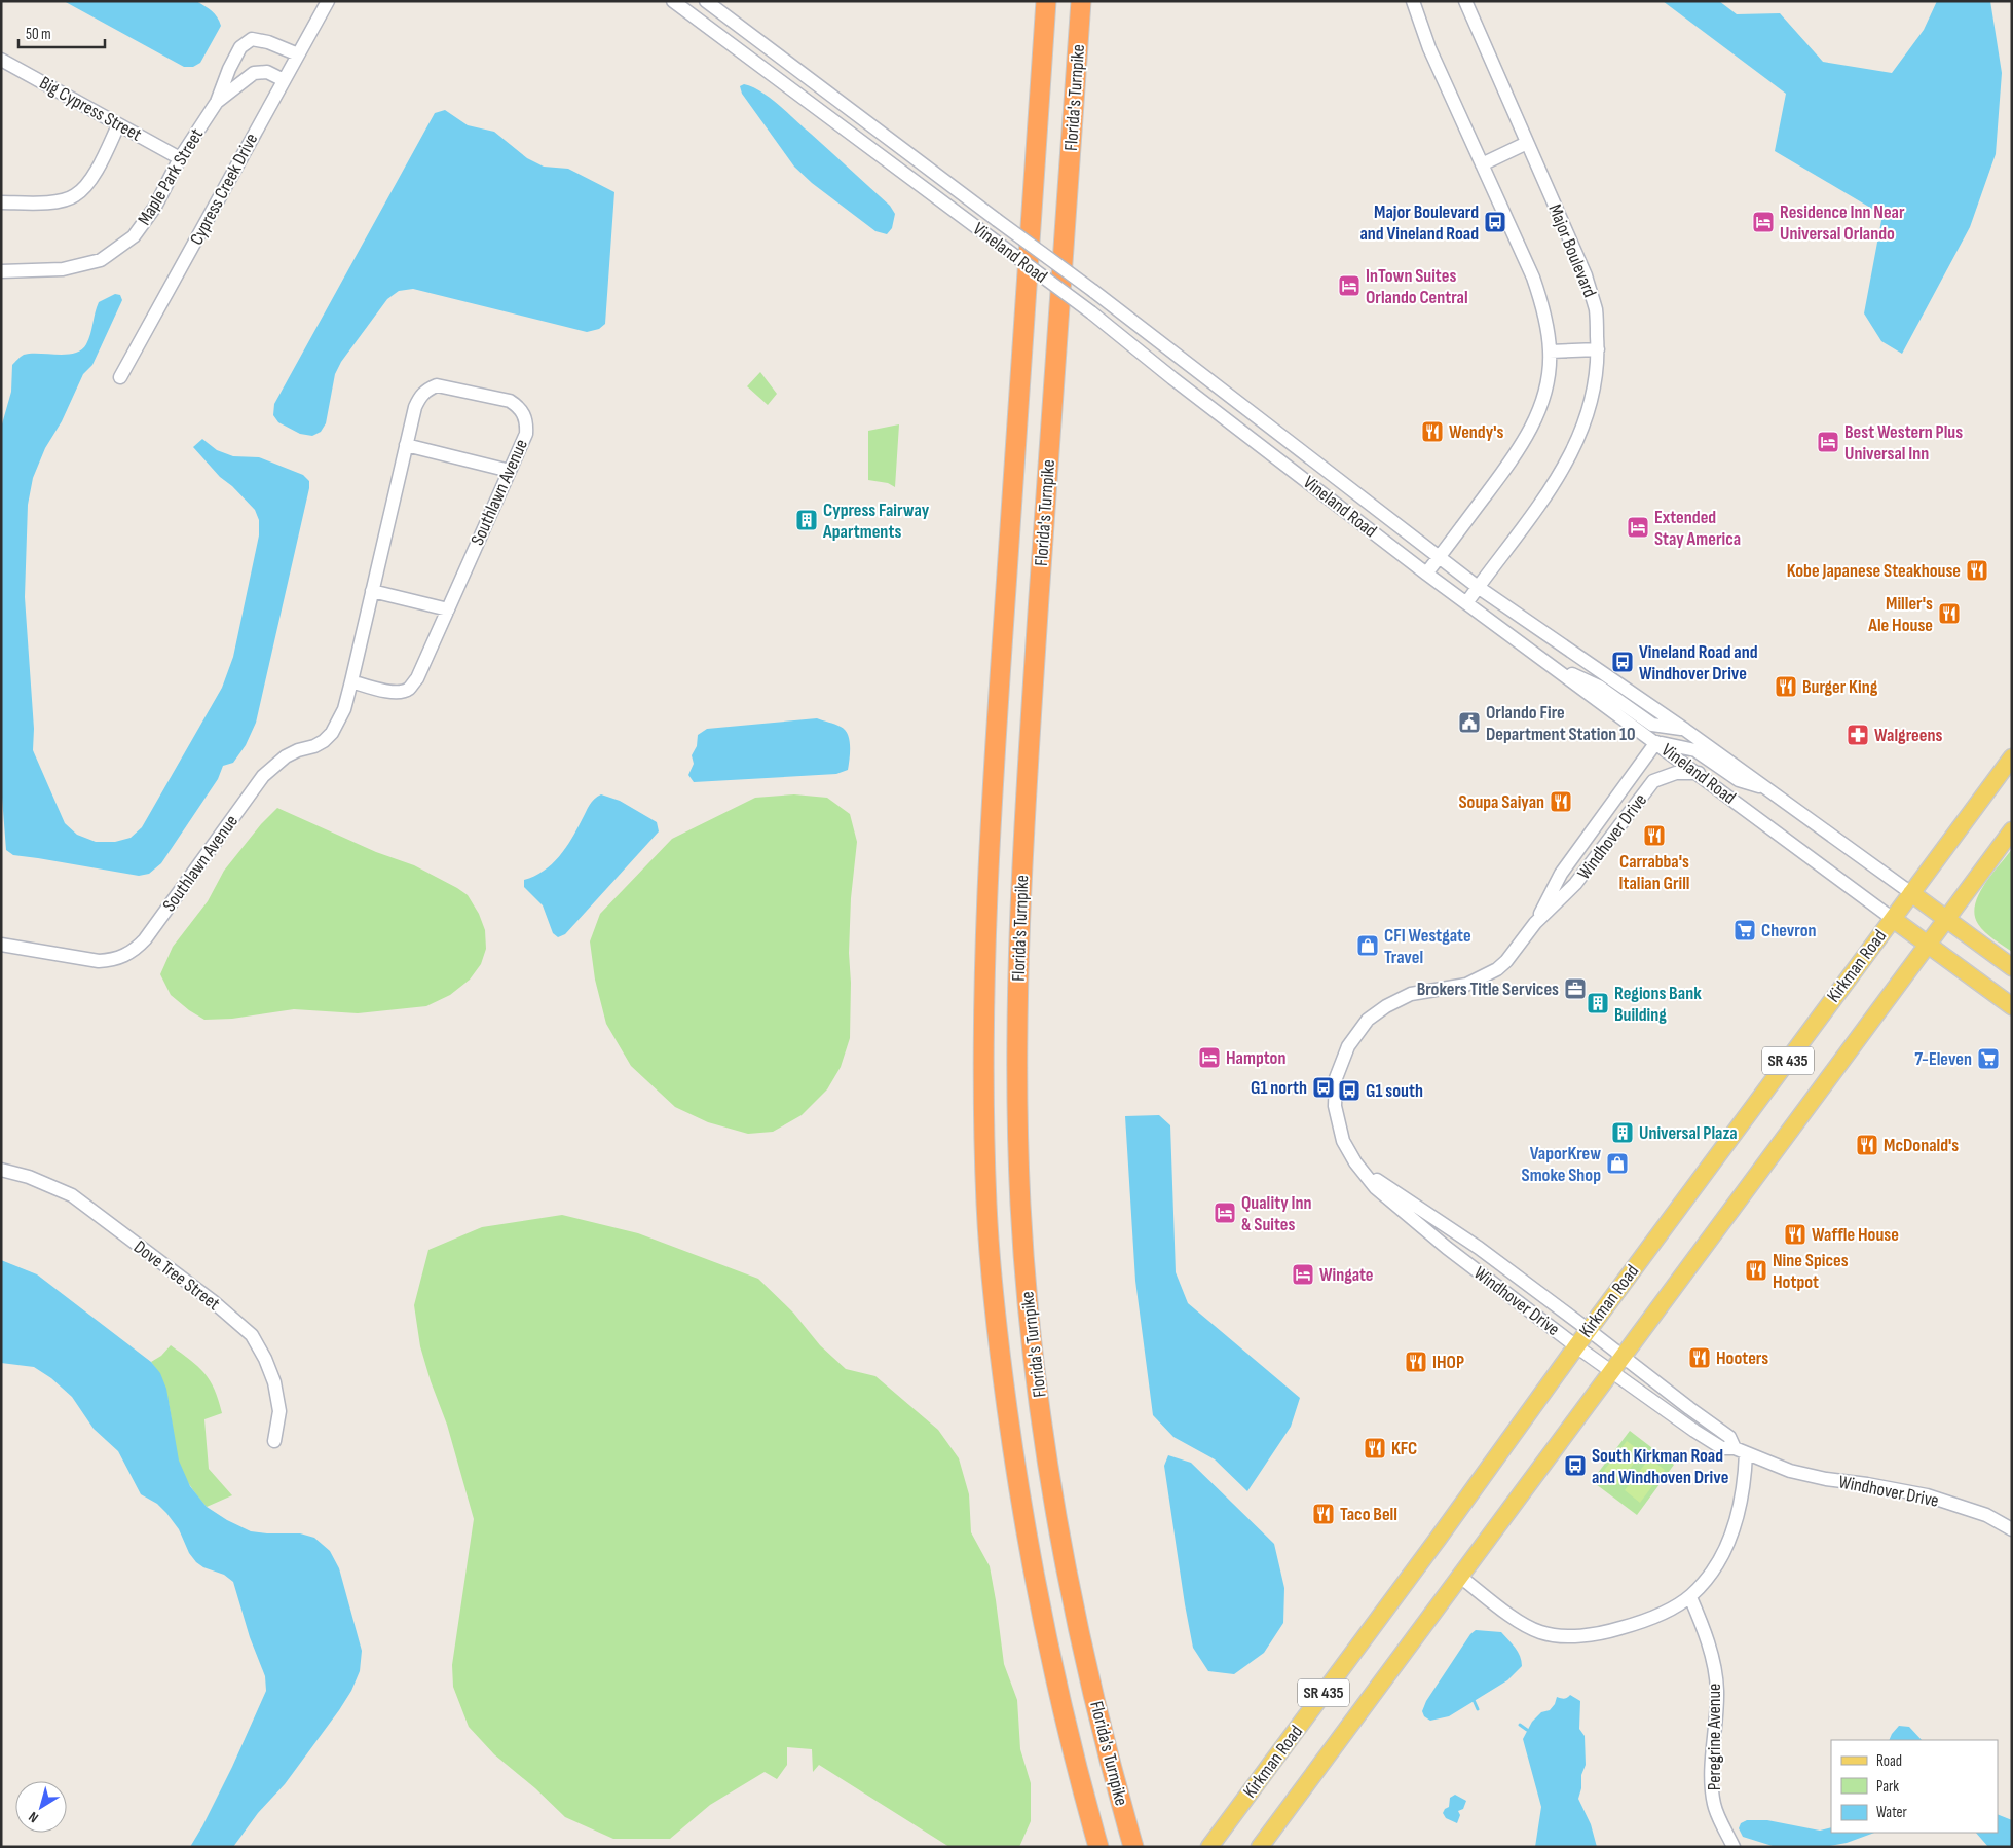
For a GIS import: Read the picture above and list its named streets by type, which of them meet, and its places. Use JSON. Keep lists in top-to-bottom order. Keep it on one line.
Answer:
{"streets":{"highway":["Florida's Turnpike"],"main road":["Vineland Road","Kirkman Road","SR 435"],"street":["Big Cypress Street","Maple Park Street","Cypress Creek Drive","Major Boulevard","Southlawn Avenue","Windhover Drive","Dove Tree Street","Peregrine Avenue"]},"crossings":[["Big Cypress Street","Maple Park Street"],["Maple Park Street","Cypress Creek Drive"],["Major Boulevard","Vineland Road"],["Vineland Road","Windhover Drive"],["Vineland Road","Kirkman Road"],["Vineland Road","SR 435"],["Windhover Drive","Kirkman Road"],["Windhover Drive","SR 435"]],"places":{"bus stop":["Major Boulevard and Vineland Road","Vineland Road and Windhover Drive","G1 north","G1 south","South Kirkman Road and Windhoven Drive"],"hotel":["Residence Inn Near Universal Orlando","InTown Suites Orlando Central","Best Western Plus Universal Inn","Extended Stay America","Hampton","Quality Inn & Suites","Wingate"],"restaurant":["Wendy's","Kobe Japanese Steakhouse","Miller's Ale House","Burger King","Soupa Saiyan","Carrabba's Italian Grill","McDonald's","Waffle House","Nine Spices Hotpot","Hooters","IHOP","KFC","Taco Bell"],"building":["Cypress Fairway Apartments","Regions Bank Building","Universal Plaza"],"public building":["Orlando Fire Department Station 10"],"pharmacy":["Walgreens"],"supermarket":["Chevron","7-Eleven"],"shop":["CFI Westgate Travel","VaporKrew Smoke Shop"],"office":["Brokers Title Services"]},"legend":["Road","Park","Water"],"scale_bar":"50 m","north":"bottom left"}
